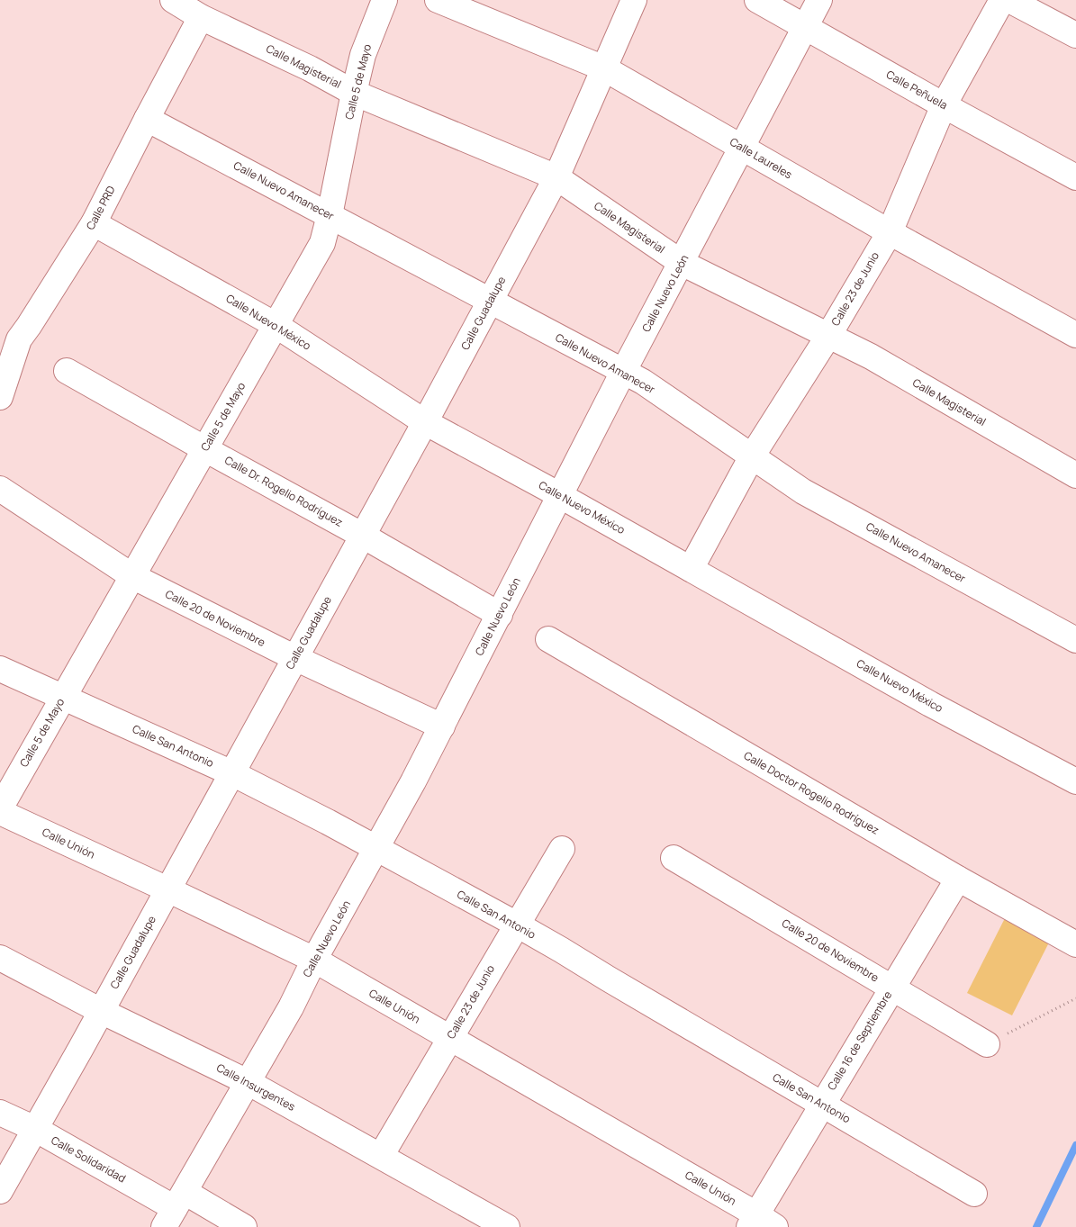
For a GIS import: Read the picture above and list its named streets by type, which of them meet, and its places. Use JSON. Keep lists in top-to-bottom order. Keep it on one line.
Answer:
{"streets":{"street":["Calle Magisterial","Calle 5 de Mayo","Calle Peñuela","Calle Laureles","Calle Nuevo Amanecer","Calle PRD","Calle 23 de Junio","Calle Nuevo León","Calle Guadalupe","Calle Nuevo México","Calle Dr. Rogelio Rodríguez","Calle 20 de Noviembre","Calle San Antonio","Calle Doctor Rogelio Rodríguez","Calle Unión","Calle 16 de Septiembre","Calle Insurgentes","Calle Solidaridad"]},"crossings":[["Calle Magisterial","Calle 5 de Mayo"],["Calle Magisterial","Calle PRD"],["Calle Magisterial","Calle 23 de Junio"],["Calle Magisterial","Calle Nuevo León"],["Calle Magisterial","Calle Guadalupe"],["Calle 5 de Mayo","Calle Nuevo Amanecer"],["Calle 5 de Mayo","Calle Nuevo México"],["Calle 5 de Mayo","Calle Dr. Rogelio Rodríguez"],["Calle 5 de Mayo","Calle 20 de Noviembre"],["Calle 5 de Mayo","Calle San Antonio"],["Calle Peñuela","Calle 23 de Junio"],["Calle Peñuela","Calle Nuevo León"],["Calle Laureles","Calle 23 de Junio"],["Calle Laureles","Calle Nuevo León"],["Calle Laureles","Calle Guadalupe"],["Calle Nuevo Amanecer","Calle PRD"],["Calle Nuevo Amanecer","Calle 23 de Junio"],["Calle Nuevo Amanecer","Calle Nuevo León"],["Calle Nuevo Amanecer","Calle Guadalupe"],["Calle PRD","Calle Nuevo México"],["Calle 23 de Junio","Calle Nuevo México"],["Calle 23 de Junio","Calle San Antonio"],["Calle 23 de Junio","Calle Unión"],["Calle 23 de Junio","Calle Insurgentes"],["Calle Nuevo León","Calle Nuevo México"],["Calle Nuevo León","Calle Dr. Rogelio Rodríguez"],["Calle Nuevo León","Calle 20 de Noviembre"],["Calle Nuevo León","Calle San Antonio"],["Calle Nuevo León","Calle Unión"],["Calle Nuevo León","Calle Insurgentes"],["Calle Nuevo León","Calle Solidaridad"],["Calle Guadalupe","Calle Nuevo México"],["Calle Guadalupe","Calle Dr. Rogelio Rodríguez"],["Calle Guadalupe","Calle 20 de Noviembre"],["Calle Guadalupe","Calle San Antonio"],["Calle Guadalupe","Calle Unión"],["Calle Guadalupe","Calle Insurgentes"],["Calle Guadalupe","Calle Solidaridad"],["Calle 20 de Noviembre","Calle 16 de Septiembre"],["Calle San Antonio","Calle 16 de Septiembre"],["Calle Doctor Rogelio Rodríguez","Calle 16 de Septiembre"],["Calle Unión","Calle 16 de Septiembre"]]}
